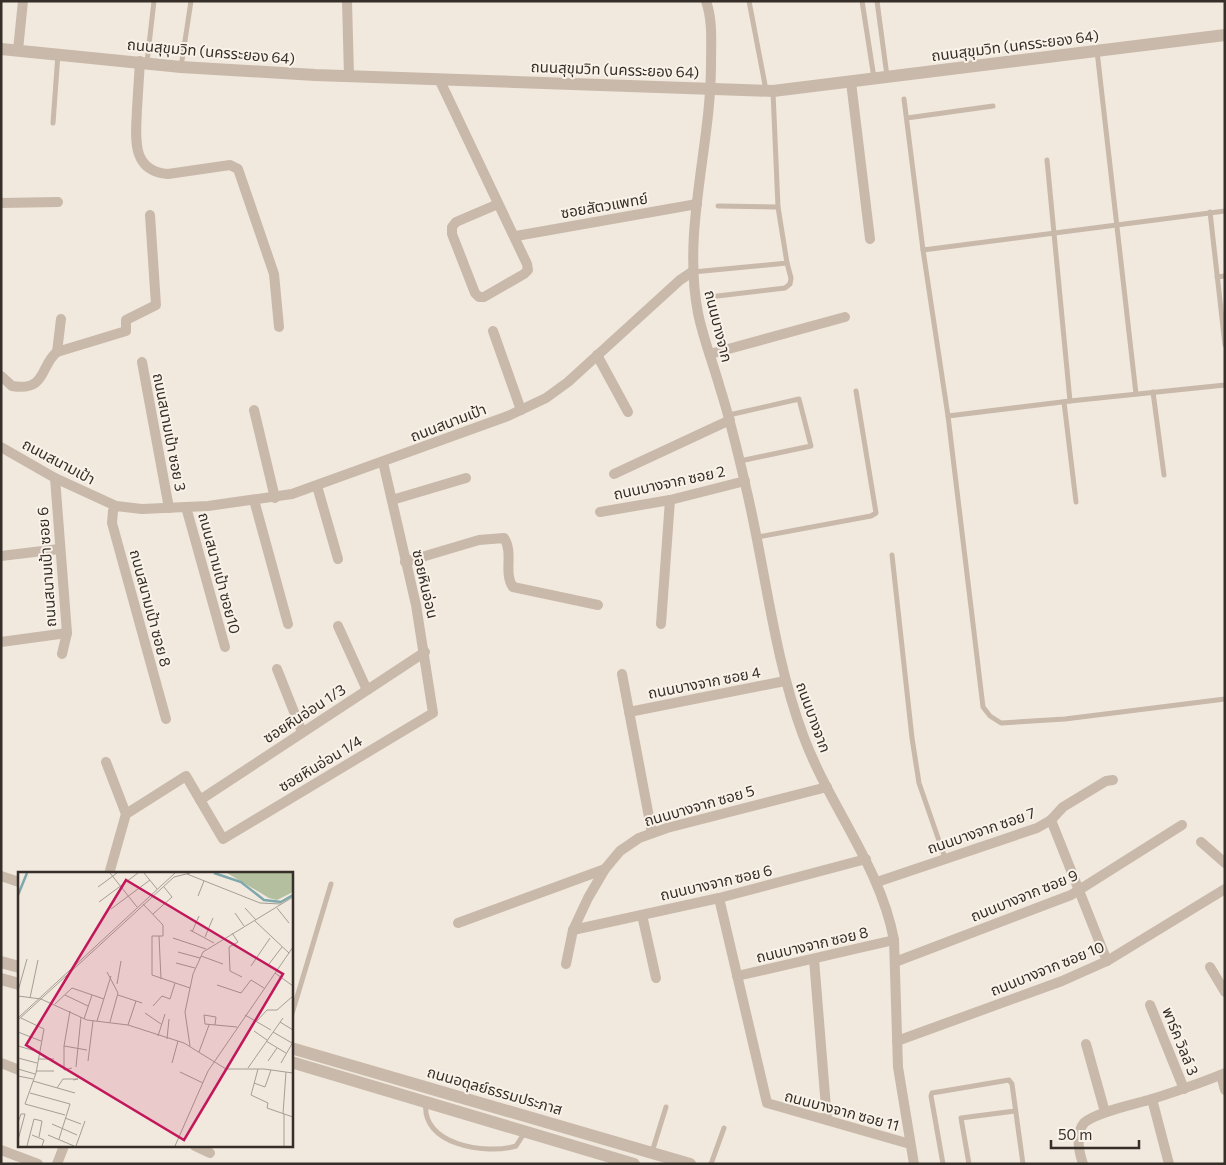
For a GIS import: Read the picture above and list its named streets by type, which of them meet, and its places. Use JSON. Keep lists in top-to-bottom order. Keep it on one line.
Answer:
{"streets":{"street":["ถนนสุขุมวิท (นครระยอง 64)","ซอยสัตวแพทย์","ถนนบางจาก","ถนนสนามเป้า","ถนนสนามเป้า ซอย 3","ถนนบางจาก ซอย 2","ถนนสนามเป้า ซอย 6","ถนนสนามเป้า ซอย10","ซอยหินอ่อน","ถนนสนามเป้า ซอย 8","ถนนบางจาก ซอย 4","ซอยหินอ่อน 1/3","ซอยหินอ่อน 1/4","ถนนบางจาก ซอย 5","ถนนบางจาก ซอย 7","ถนนบางจาก ซอย 6","ถนนบางจาก ซอย 9","ถนนบางจาก ซอย 8","ถนนบางจาก ซอย 10","พาร์ค วิลล์ 3","ถนนอดุลย์ธรรมประภาส","ถนนบางจาก ซอย 11"]},"crossings":[["ถนนบางจาก","ถนนสนามเป้า"],["ถนนบางจาก","ถนนบางจาก ซอย 2"],["ถนนบางจาก","ถนนบางจาก ซอย 4"],["ถนนบางจาก","ถนนบางจาก ซอย 5"],["ถนนบางจาก","ถนนบางจาก ซอย 7"],["ถนนบางจาก","ถนนบางจาก ซอย 6"],["ถนนบางจาก","ถนนบางจาก ซอย 9"],["ถนนบางจาก","ถนนบางจาก ซอย 8"],["ถนนบางจาก","ถนนบางจาก ซอย 10"],["ถนนบางจาก","ถนนบางจาก ซอย 11"],["ถนนสนามเป้า","ถนนสนามเป้า ซอย 3"],["ถนนสนามเป้า","ถนนสนามเป้า ซอย 6"],["ถนนสนามเป้า","ถนนสนามเป้า ซอย10"],["ถนนสนามเป้า","ซอยหินอ่อน"],["ถนนสนามเป้า","ถนนสนามเป้า ซอย 8"],["ซอยหินอ่อน","ซอยหินอ่อน 1/3"],["ซอยหินอ่อน","ซอยหินอ่อน 1/4"],["ซอยหินอ่อน 1/3","ซอยหินอ่อน 1/4"],["ถนนบางจาก ซอย 5","ถนนบางจาก ซอย 6"],["ถนนบางจาก ซอย 8","ถนนบางจาก ซอย 11"]],"scale_bar":"50 m"}
